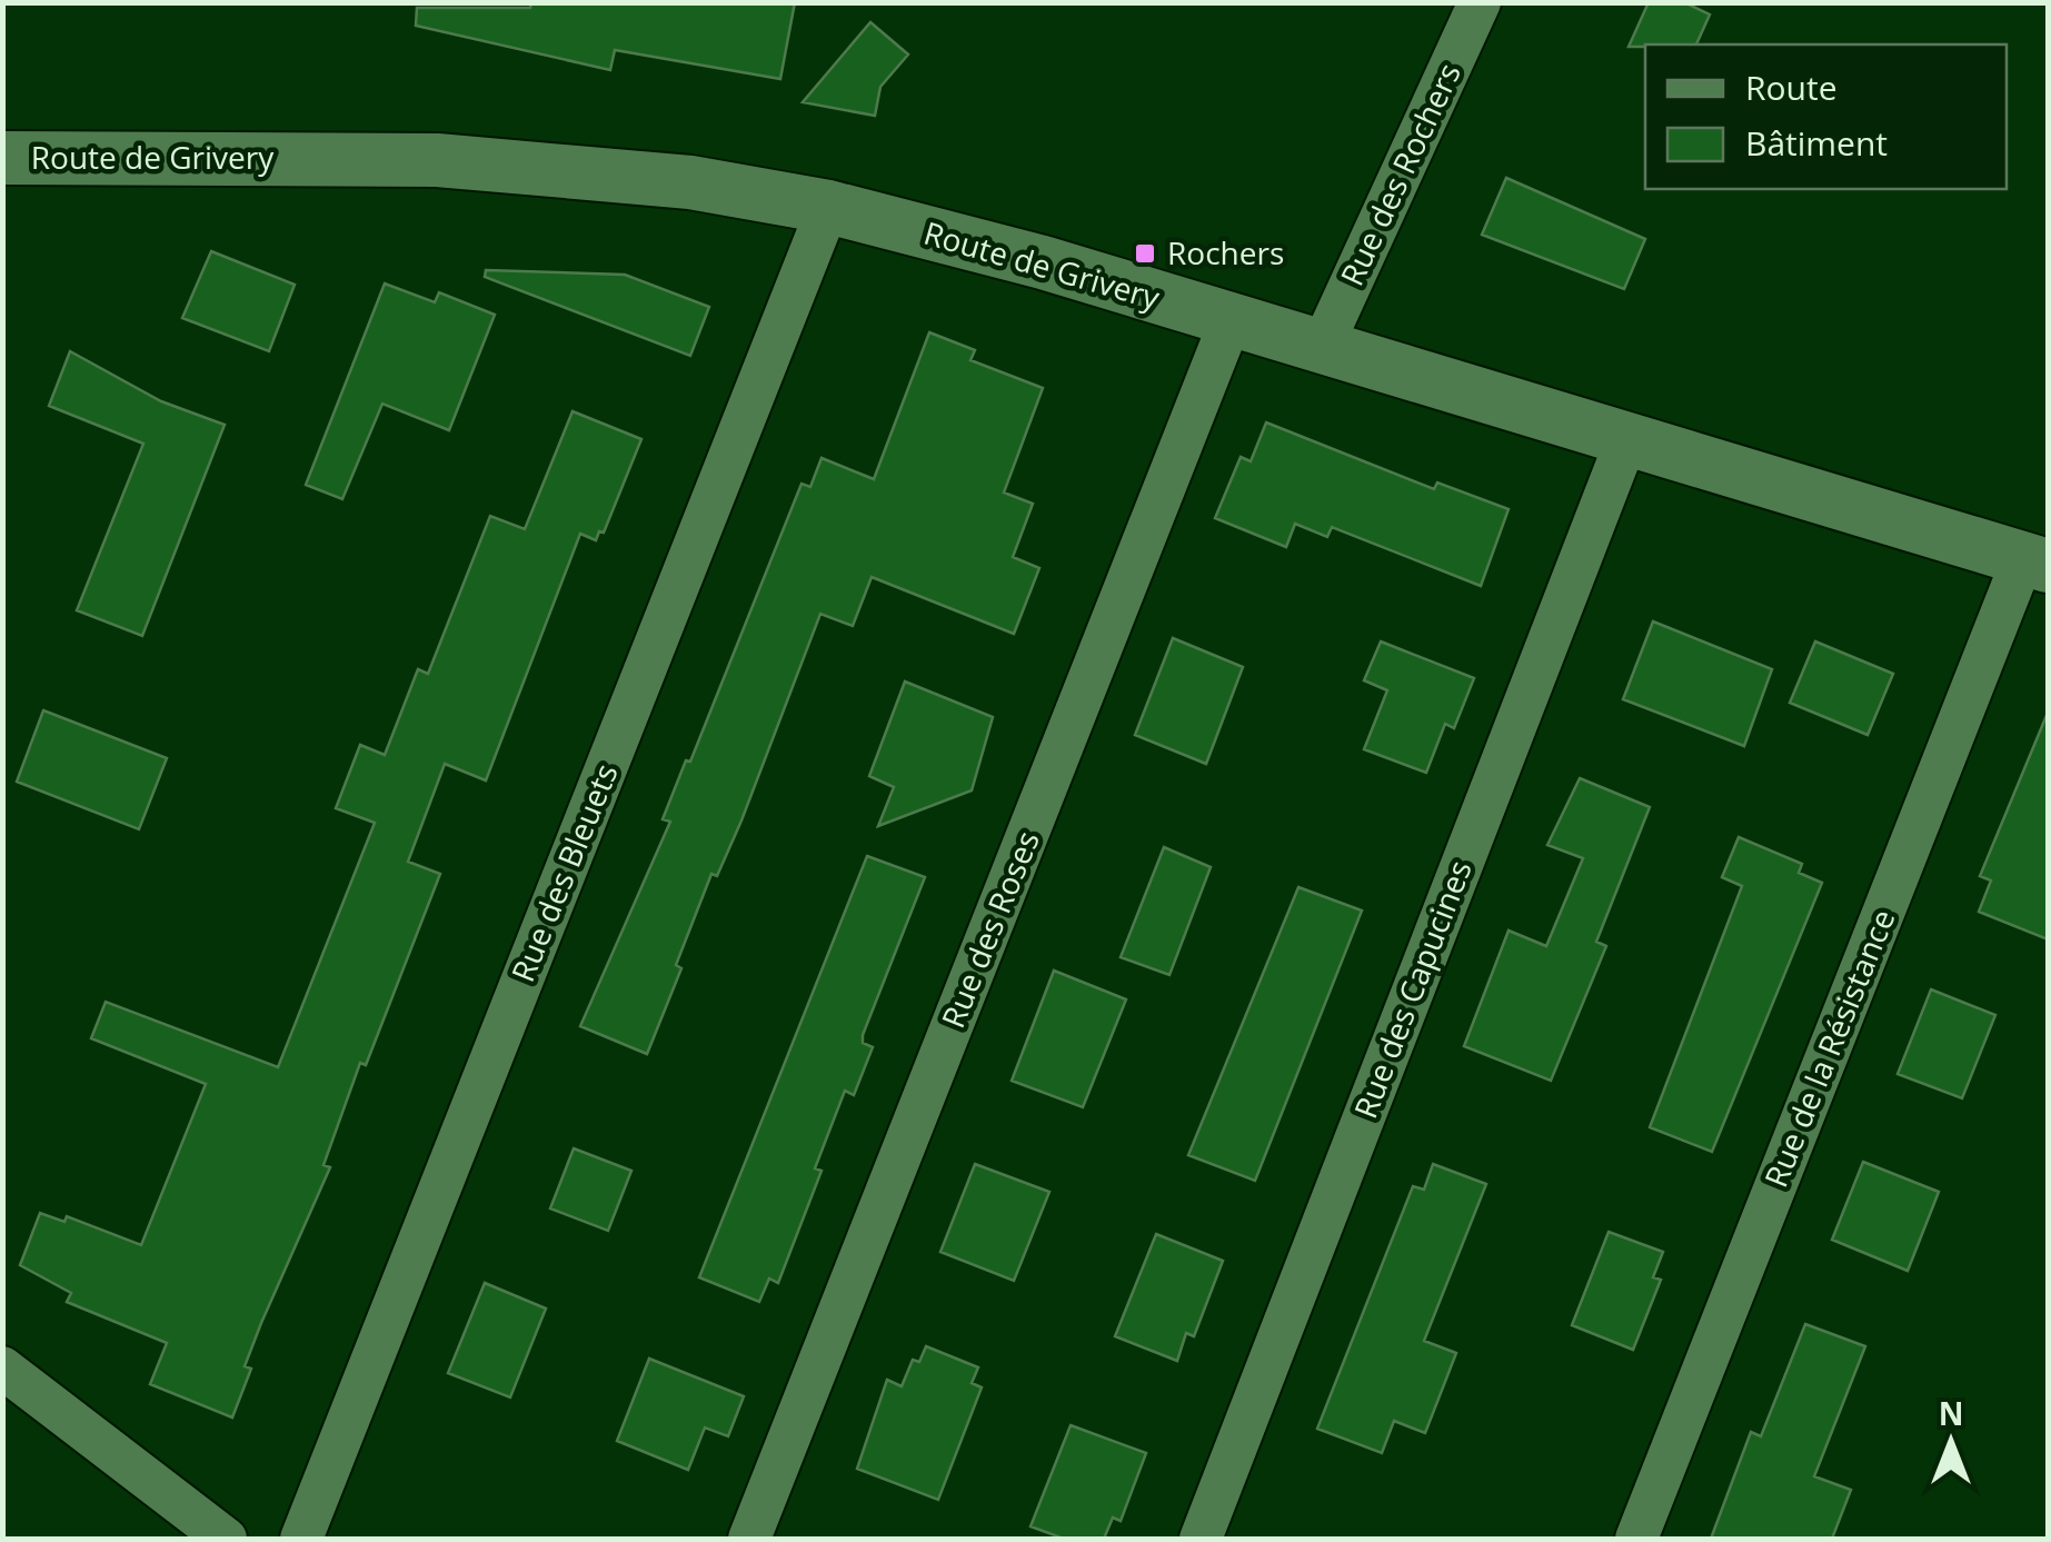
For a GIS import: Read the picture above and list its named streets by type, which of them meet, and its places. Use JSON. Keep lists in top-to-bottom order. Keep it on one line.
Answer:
{"streets":{"street":["Route de Grivery","Rue des Rochers","Rue des Bleuets","Rue des Roses","Rue des Capucines","Rue de la Résistance"]},"crossings":[["Route de Grivery","Rue des Rochers"],["Route de Grivery","Rue des Bleuets"],["Route de Grivery","Rue des Roses"],["Route de Grivery","Rue des Capucines"],["Route de Grivery","Rue de la Résistance"]],"places":{"transit":["Rochers"]},"legend":["Route","Bâtiment"],"north":"top"}
